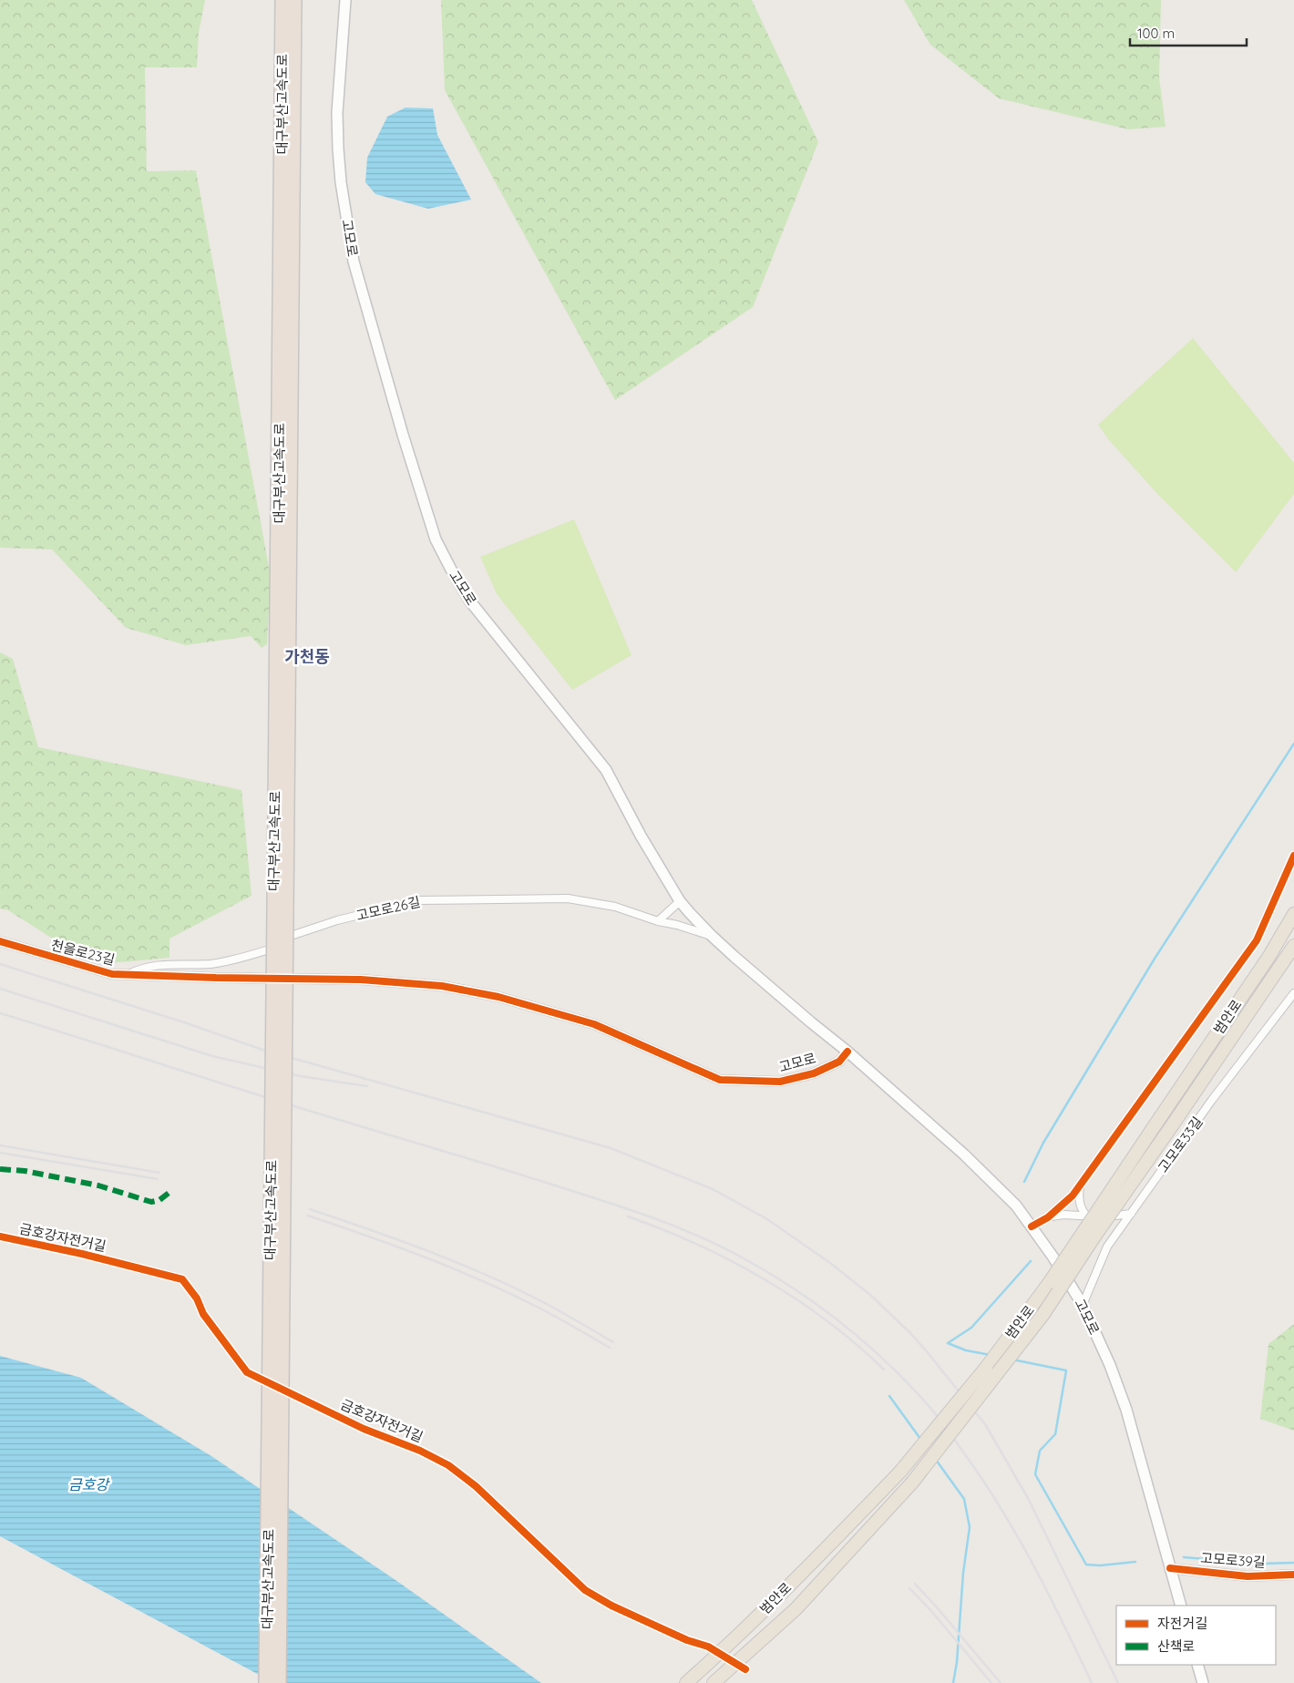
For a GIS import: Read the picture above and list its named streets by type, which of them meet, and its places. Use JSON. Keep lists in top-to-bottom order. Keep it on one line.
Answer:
{"streets":{"highway":["대구부산고속도로","범안로"],"main road":["고모로"],"street":["고모로26길","천을로23길","고모로33길","고모로39길"],"cycle path":["금호강자전거길"]},"crossings":[["고모로","고모로26길"],["고모로","천을로23길"],["고모로","고모로33길"],["고모로","고모로39길"],["고모로26길","천을로23길"]],"districts":["가천동"],"water":["금호강"],"legend":["자전거길","산책로"],"scale_bar":"100 m"}
